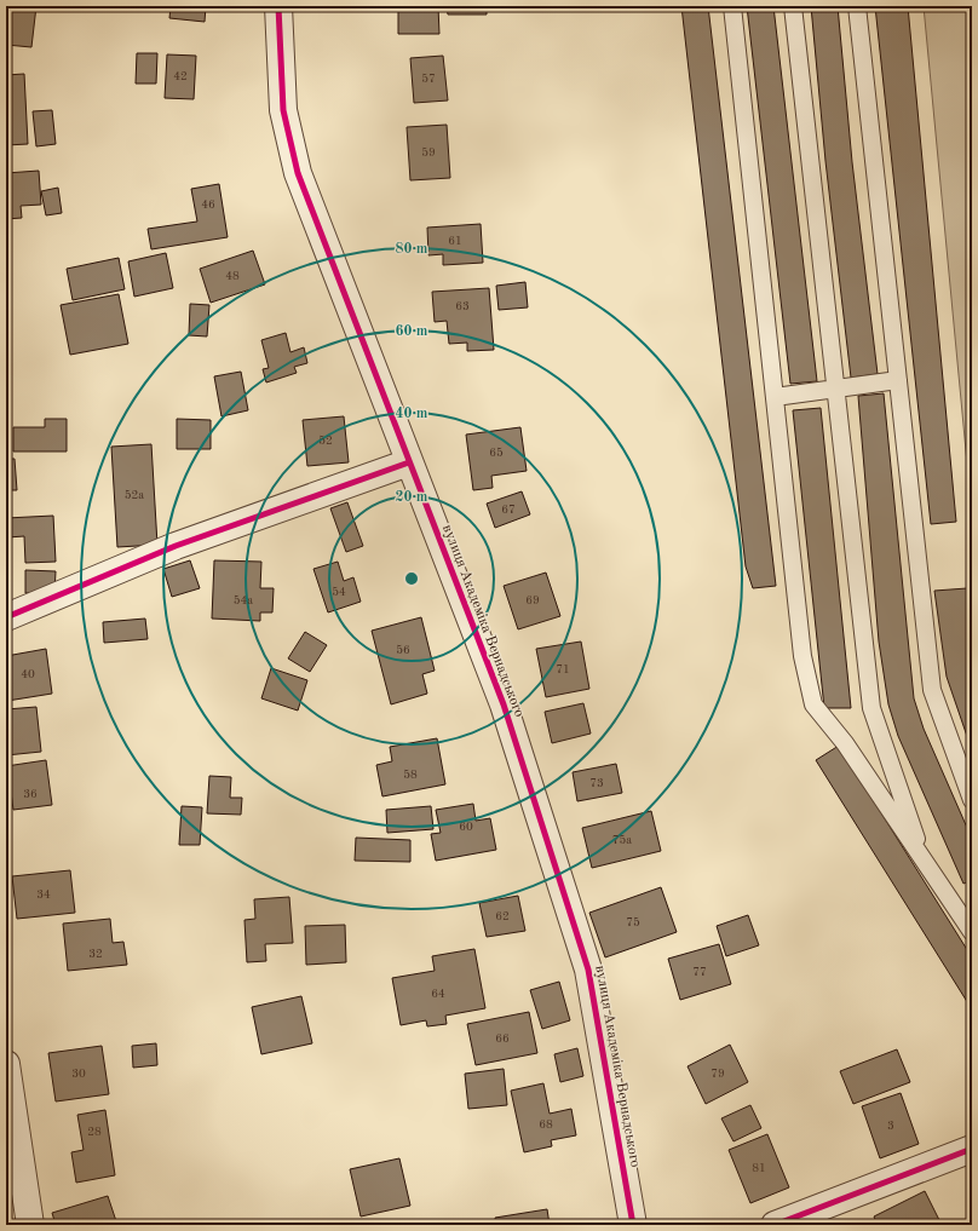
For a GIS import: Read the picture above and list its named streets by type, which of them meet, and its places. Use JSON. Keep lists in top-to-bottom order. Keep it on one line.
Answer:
{"streets":{"street":["вулиця Академіка Вернадського"]},"house_numbers":["42","57","59","46","61","48","63","52","65","52а","67","54","54а","69","56","71","40","58","73","36","60","75а","34","62","75","32","77","64","66","30","79","68","3","28","81"],"rings":["80 m","60 m","40 m","20 m"]}
